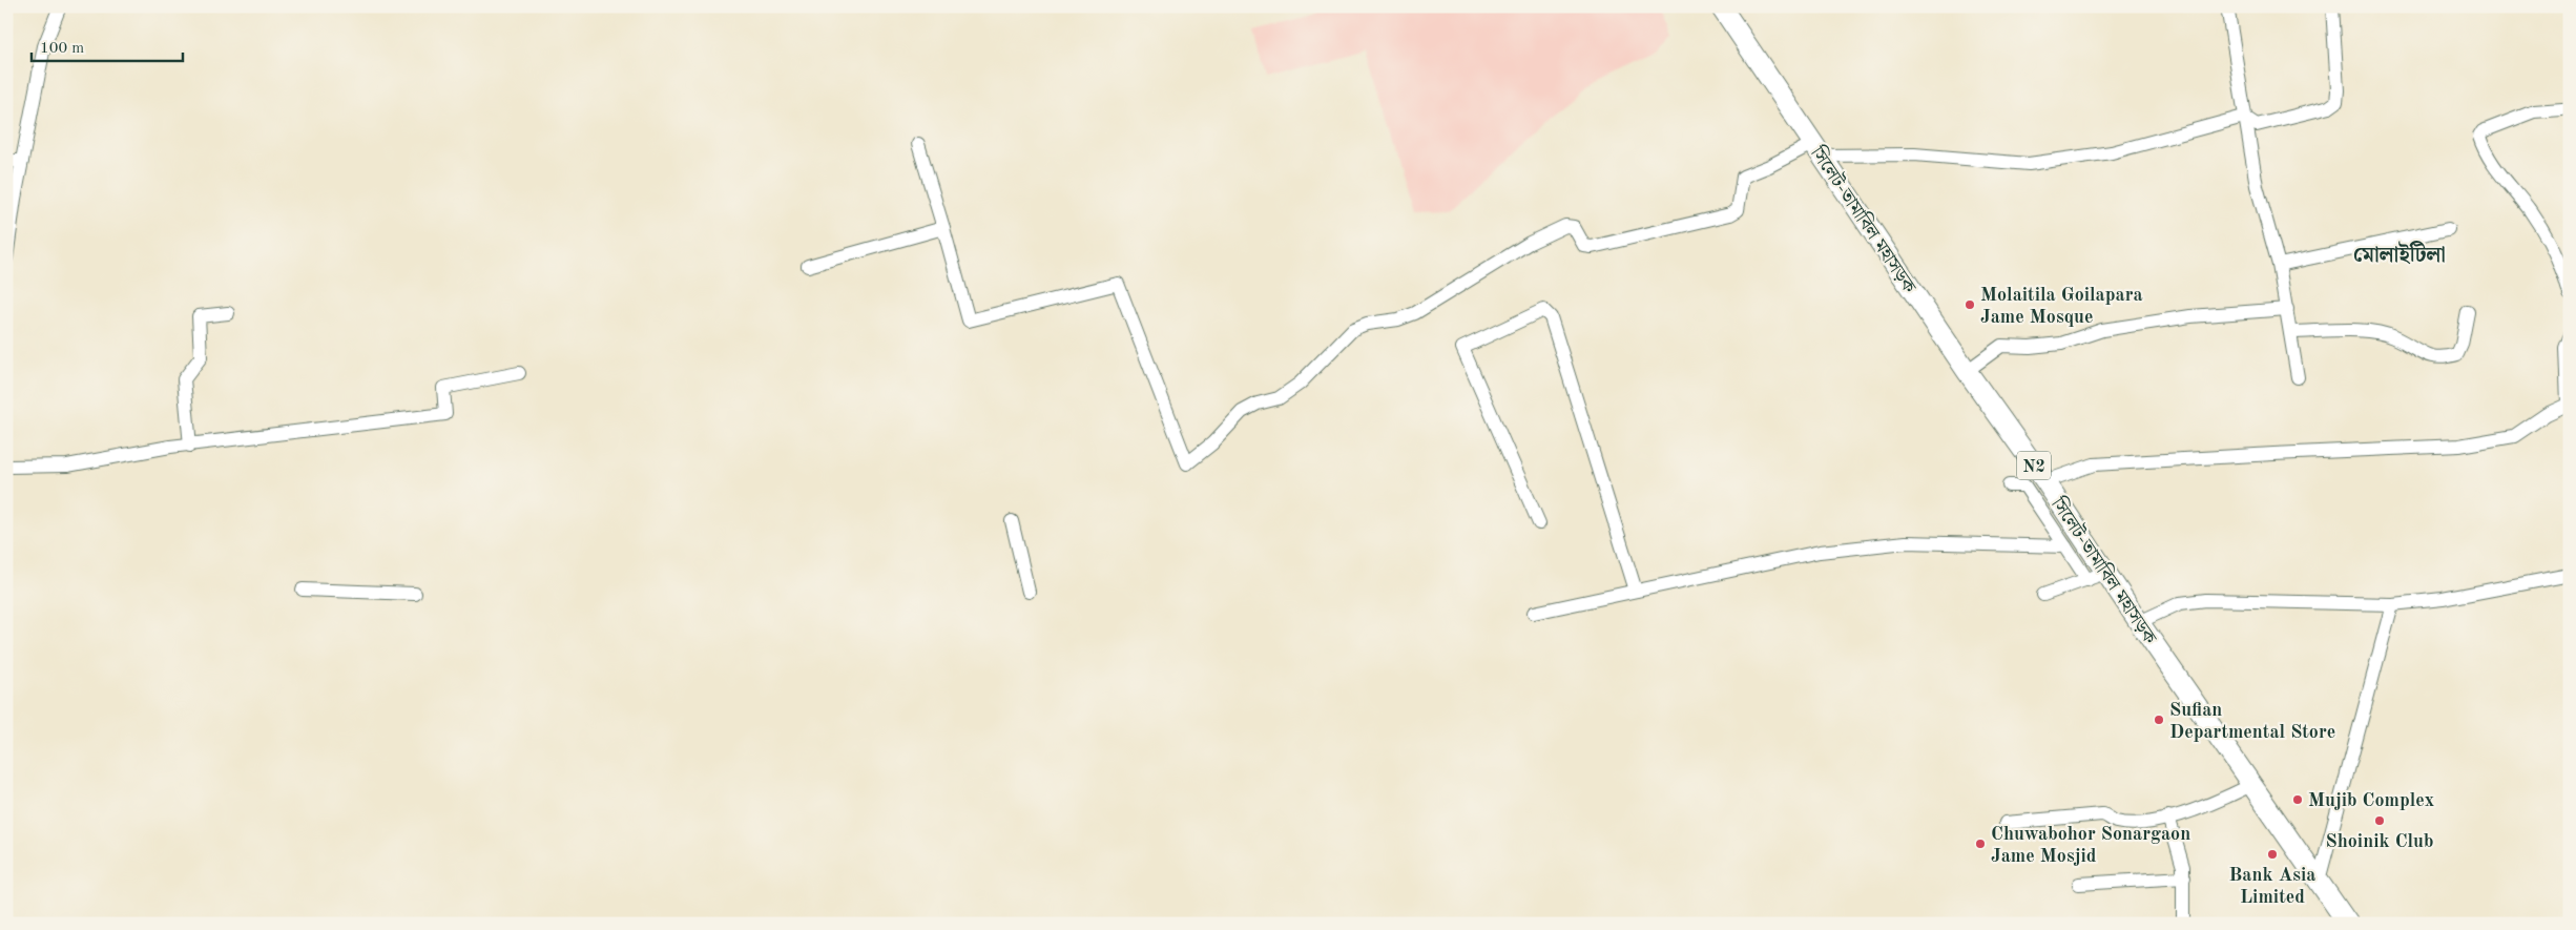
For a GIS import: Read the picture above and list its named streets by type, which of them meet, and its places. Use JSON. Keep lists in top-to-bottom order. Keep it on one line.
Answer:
{"streets":{"highway":["সিলেট-তামাবিল মহাসড়ক","N2"]},"districts":["মোলাইটিলা"],"places":["Molaitila Goilapara Jame Mosque","Sufian Departmental Store","Mujib Complex","Shoinik Club","Chuwabohor Sonargaon Jame Mosjid","Bank Asia Limited"],"scale_bar":"100 m"}
